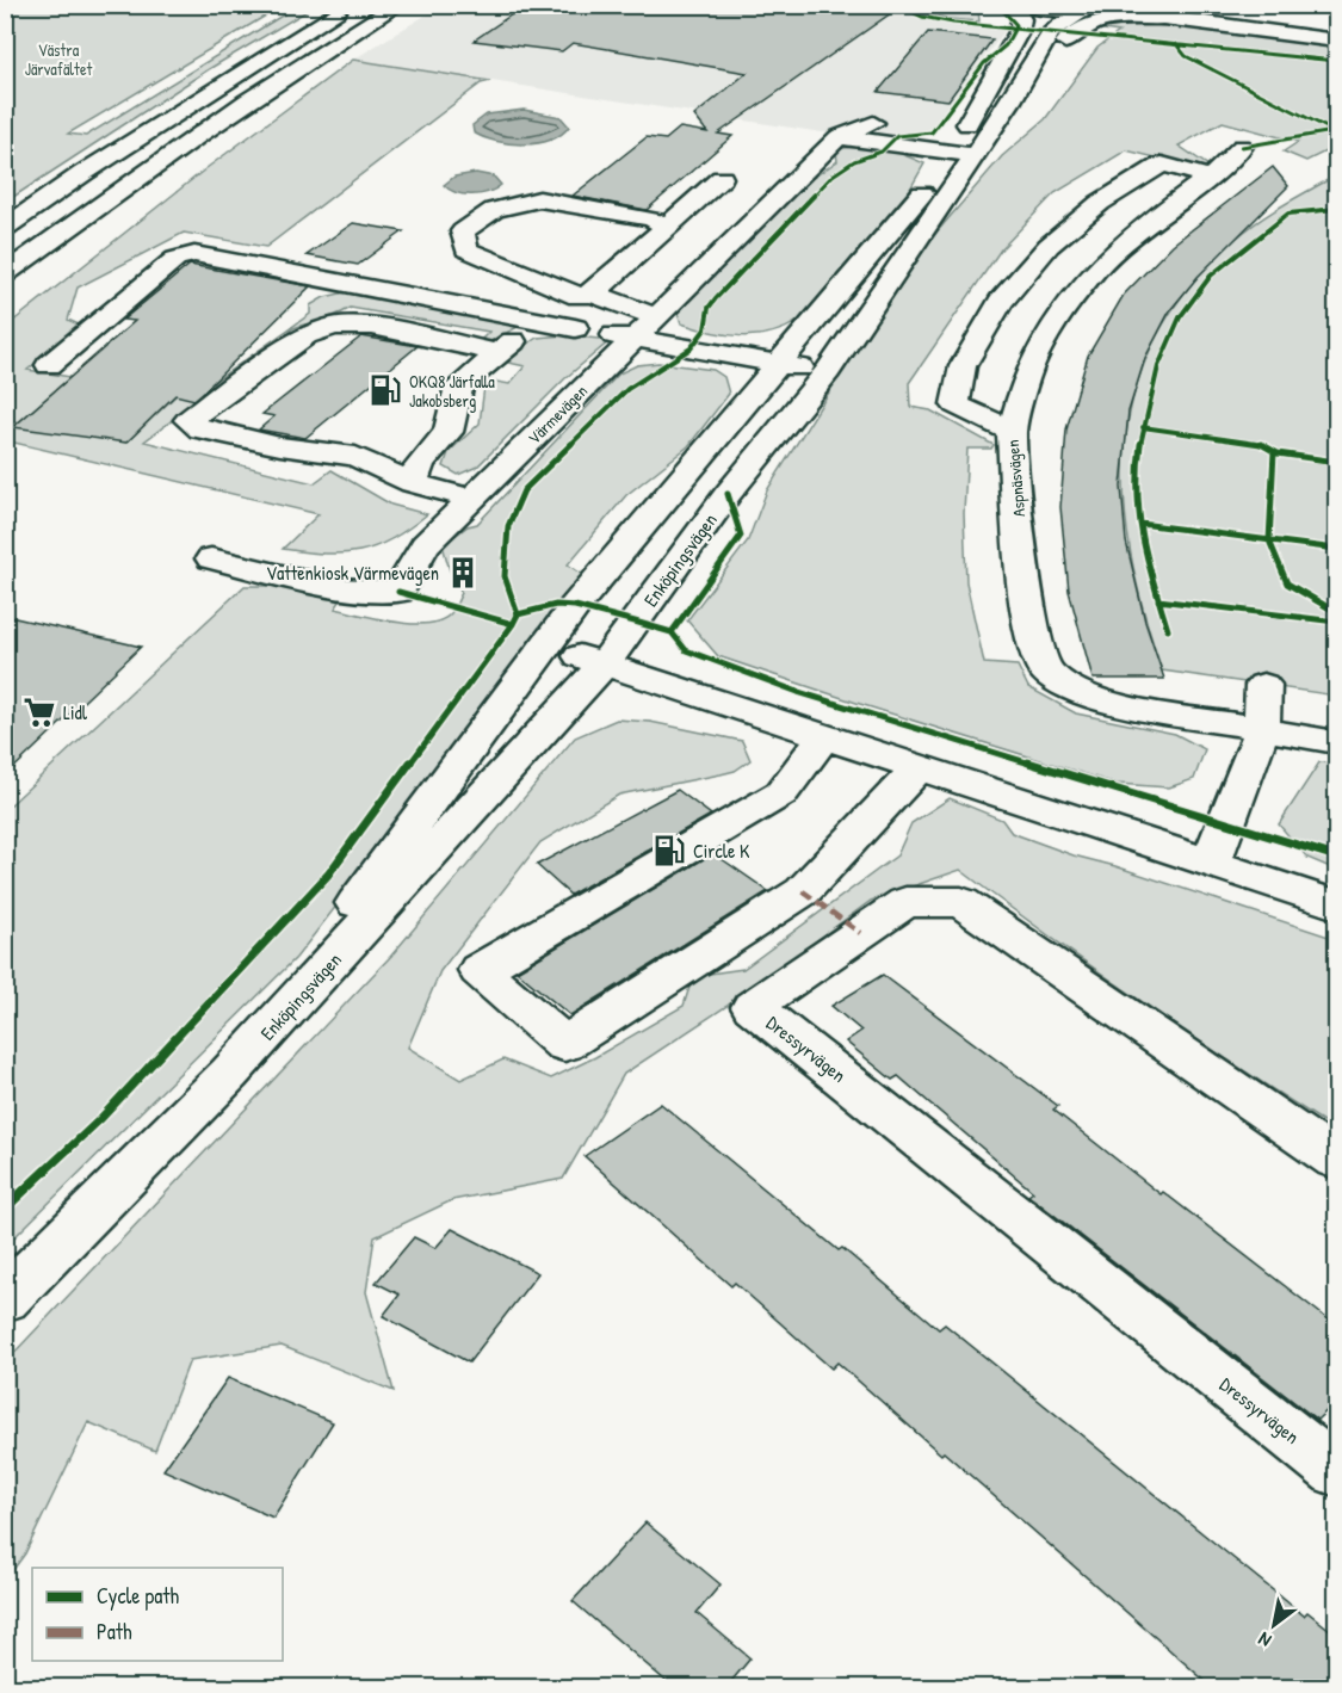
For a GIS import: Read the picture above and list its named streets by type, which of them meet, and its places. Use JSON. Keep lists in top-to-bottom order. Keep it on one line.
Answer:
{"streets":{"main road":["Värmevägen","Aspnäsvägen","Enköpingsvägen","Dressyrvägen"]},"parks":["Västra Järvafältet"],"places":{"fuel station":["OKQ8 Järfalla Jakobsberg","Circle K"],"building":["Vattenkiosk Värmevägen"],"supermarket":["Lidl"]},"legend":["Cycle path","Path"],"north":"bottom left"}
